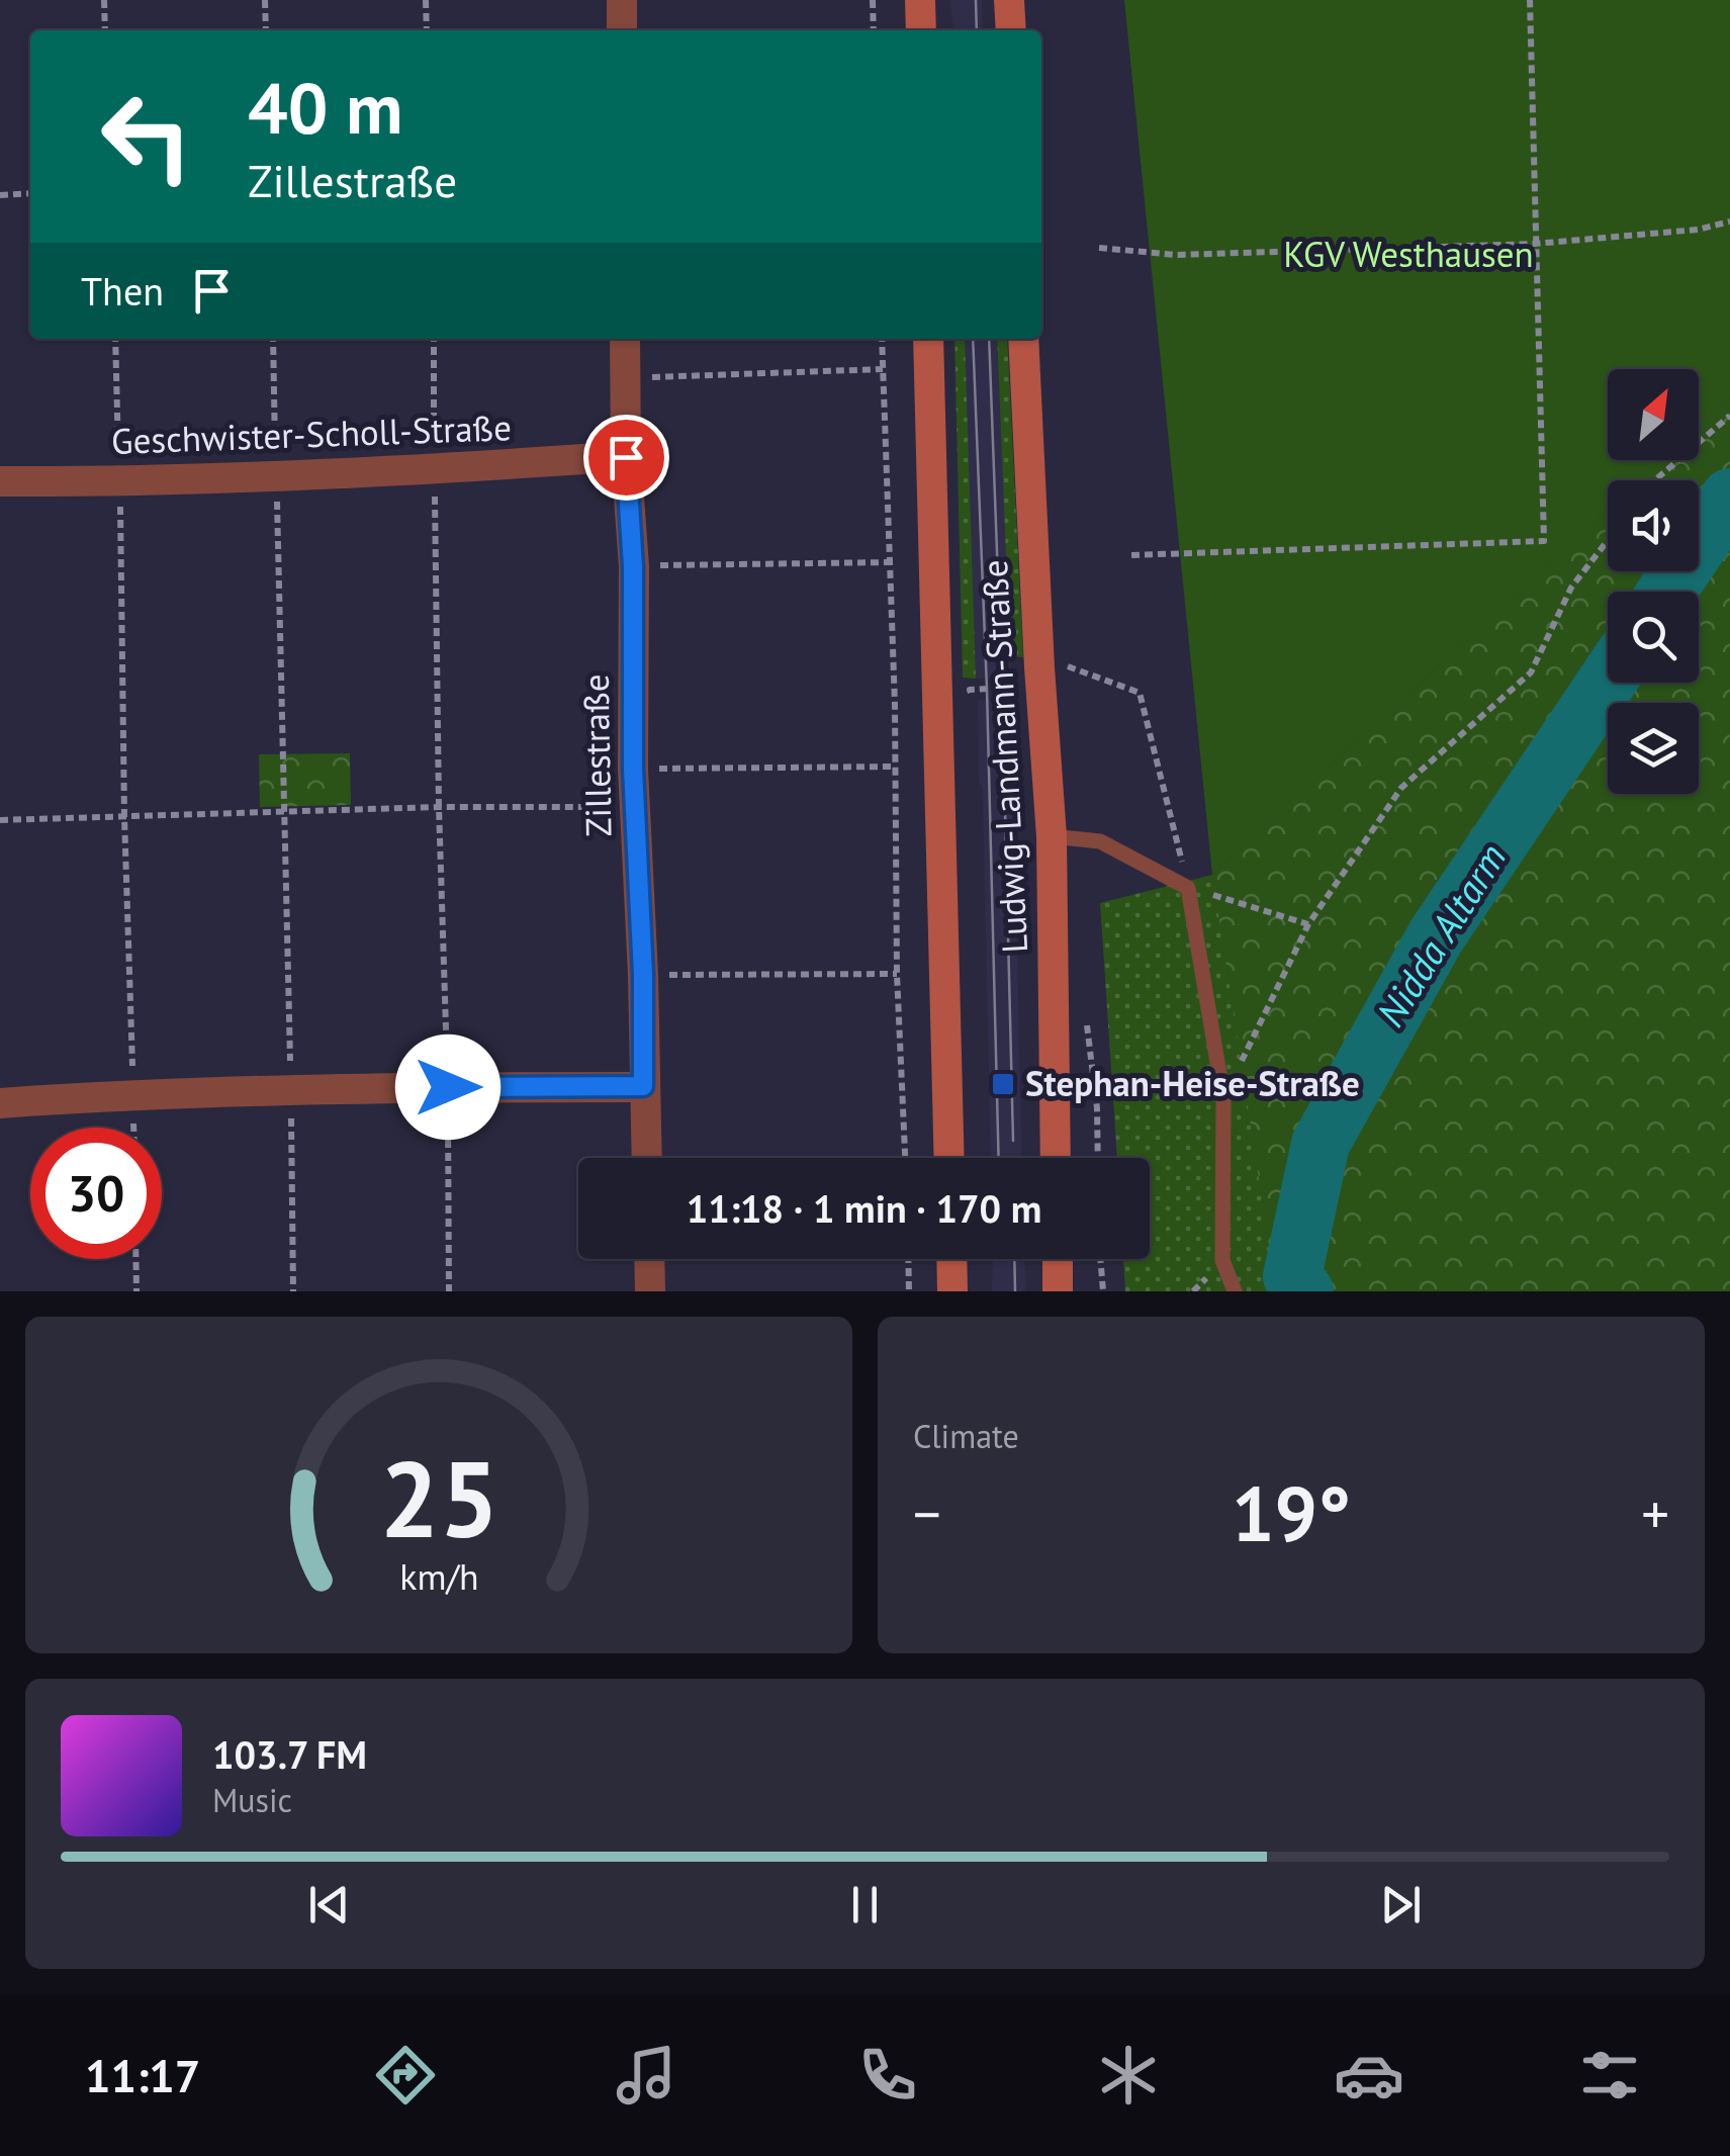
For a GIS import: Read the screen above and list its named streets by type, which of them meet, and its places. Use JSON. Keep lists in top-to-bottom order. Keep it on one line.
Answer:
{"streets":{"main road":["Ludwig-Landmann-Straße"],"street":["Geschwister-Scholl-Straße","Zillestraße"]},"crossings":[["Geschwister-Scholl-Straße","Zillestraße"]],"water":["Nidda Altarm"],"parks":["KGV Westhausen"],"places":{"transit":["Stephan-Heise-Straße"]},"north":"top right","page":{"turn":["40 m","Zillestraße"],"then":"Then","limit":"30","trip":"11:18 · 1 min · 170 m","tile":"Climate","heat":["−","19°","+"],"song":["103.7 FM","Music"],"tabs":"11:17","gauge":["25","km/h"]}}
